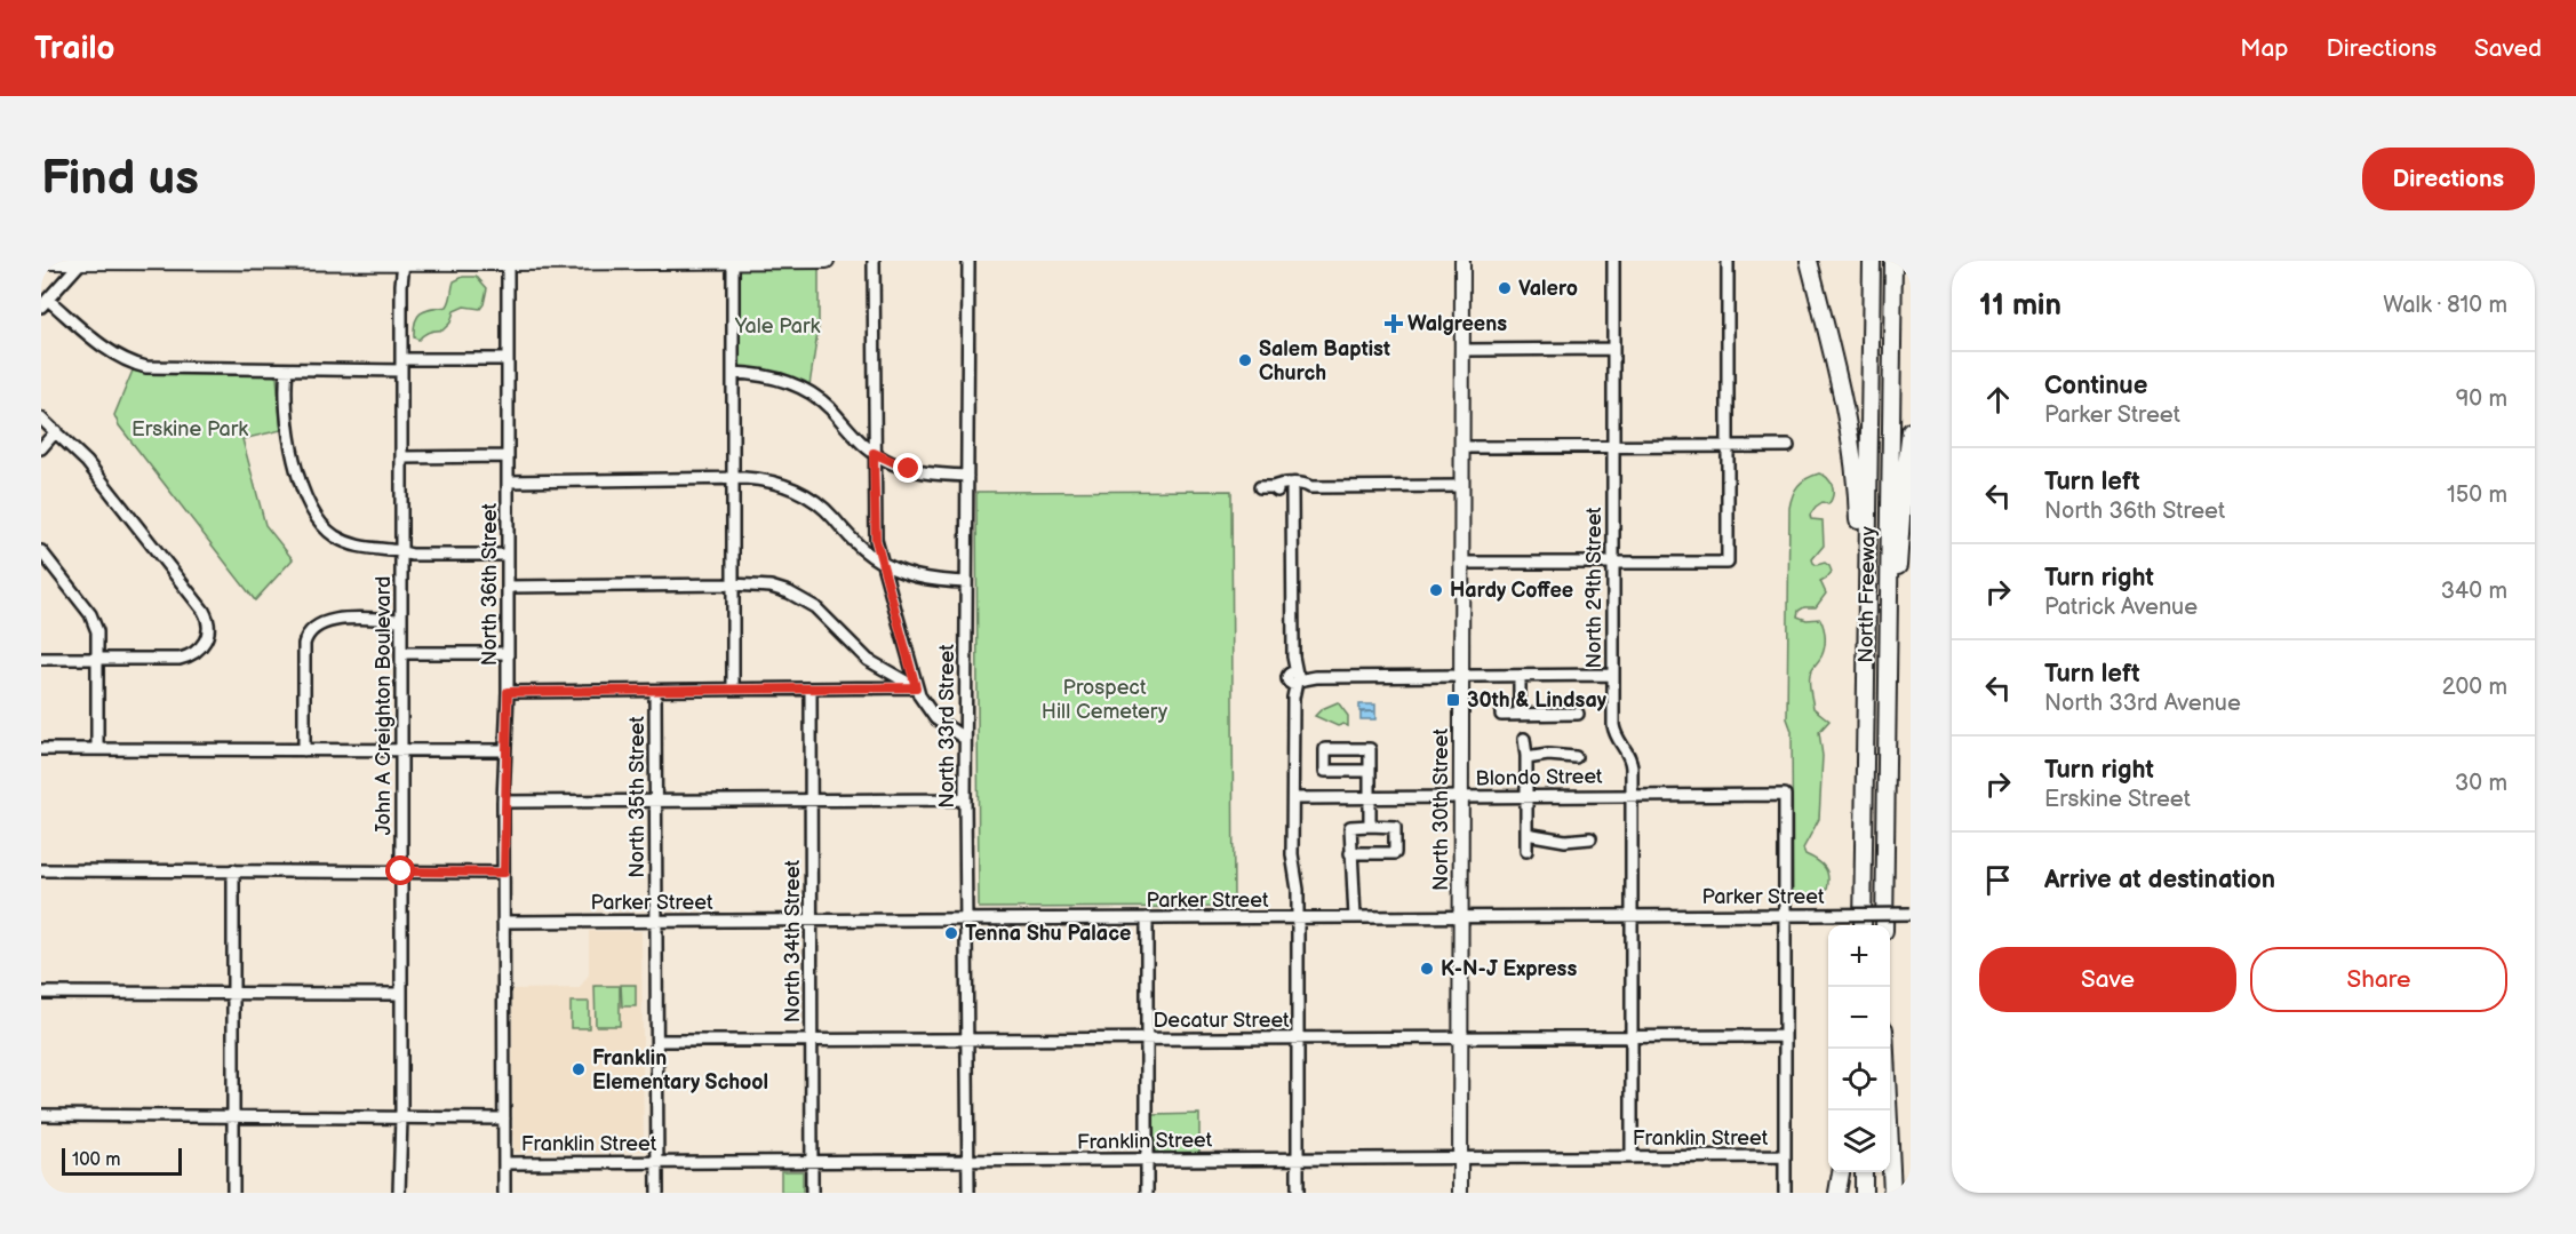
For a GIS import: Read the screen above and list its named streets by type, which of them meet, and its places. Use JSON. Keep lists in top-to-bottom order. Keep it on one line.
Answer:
{"streets":{"highway":["North Freeway"],"main road":["North 30th Street"],"street":["North 36th Street","North 29th Street","John A Creighton Boulevard","North 33rd Street","Blondo Street","North 35th Street","Parker Street","North 34th Street","Decatur Street","Franklin Street"]},"crossings":[["North 36th Street","Parker Street"],["North 36th Street","Franklin Street"],["North 29th Street","Blondo Street"],["North 29th Street","Parker Street"],["North 29th Street","Decatur Street"],["North 29th Street","Franklin Street"],["John A Creighton Boulevard","Franklin Street"],["North 33rd Street","Parker Street"],["North 33rd Street","Decatur Street"],["North 33rd Street","Franklin Street"],["Blondo Street","North 30th Street"],["Blondo Street","Parker Street"],["North 35th Street","Parker Street"],["North 35th Street","Decatur Street"],["North 35th Street","Franklin Street"],["North 30th Street","Parker Street"],["North 30th Street","Decatur Street"],["North 30th Street","Franklin Street"],["Parker Street","North 34th Street"],["North 34th Street","Decatur Street"],["North 34th Street","Franklin Street"]],"parks":["Yale Park","Erskine Park","Prospect Hill Cemetery"],"places":{"other":["Valero","Salem Baptist Church","Hardy Coffee","Tenna Shu Palace","K-N-J Express","Franklin Elementary School"],"health":["Walgreens"],"transit":["30th & Lindsay"]},"scale_bar":"100 m","page":{"header":"Trailo","nav":["Map","Directions","Saved"],"buttons":["Directions",["Save","Share"]],"title":"Find us","heading":["11 min","Walk · 810 m"],"list":[["Continue","Parker Street","90 m"],["Turn left","North 36th Street","150 m"],["Turn right","Patrick Avenue","340 m"],["Turn left","North 33rd Avenue","200 m"],["Turn right","Erskine Street","30 m"],"Arrive at destination"],"map_buttons":["+","−"],"scale":"100 m"}}
